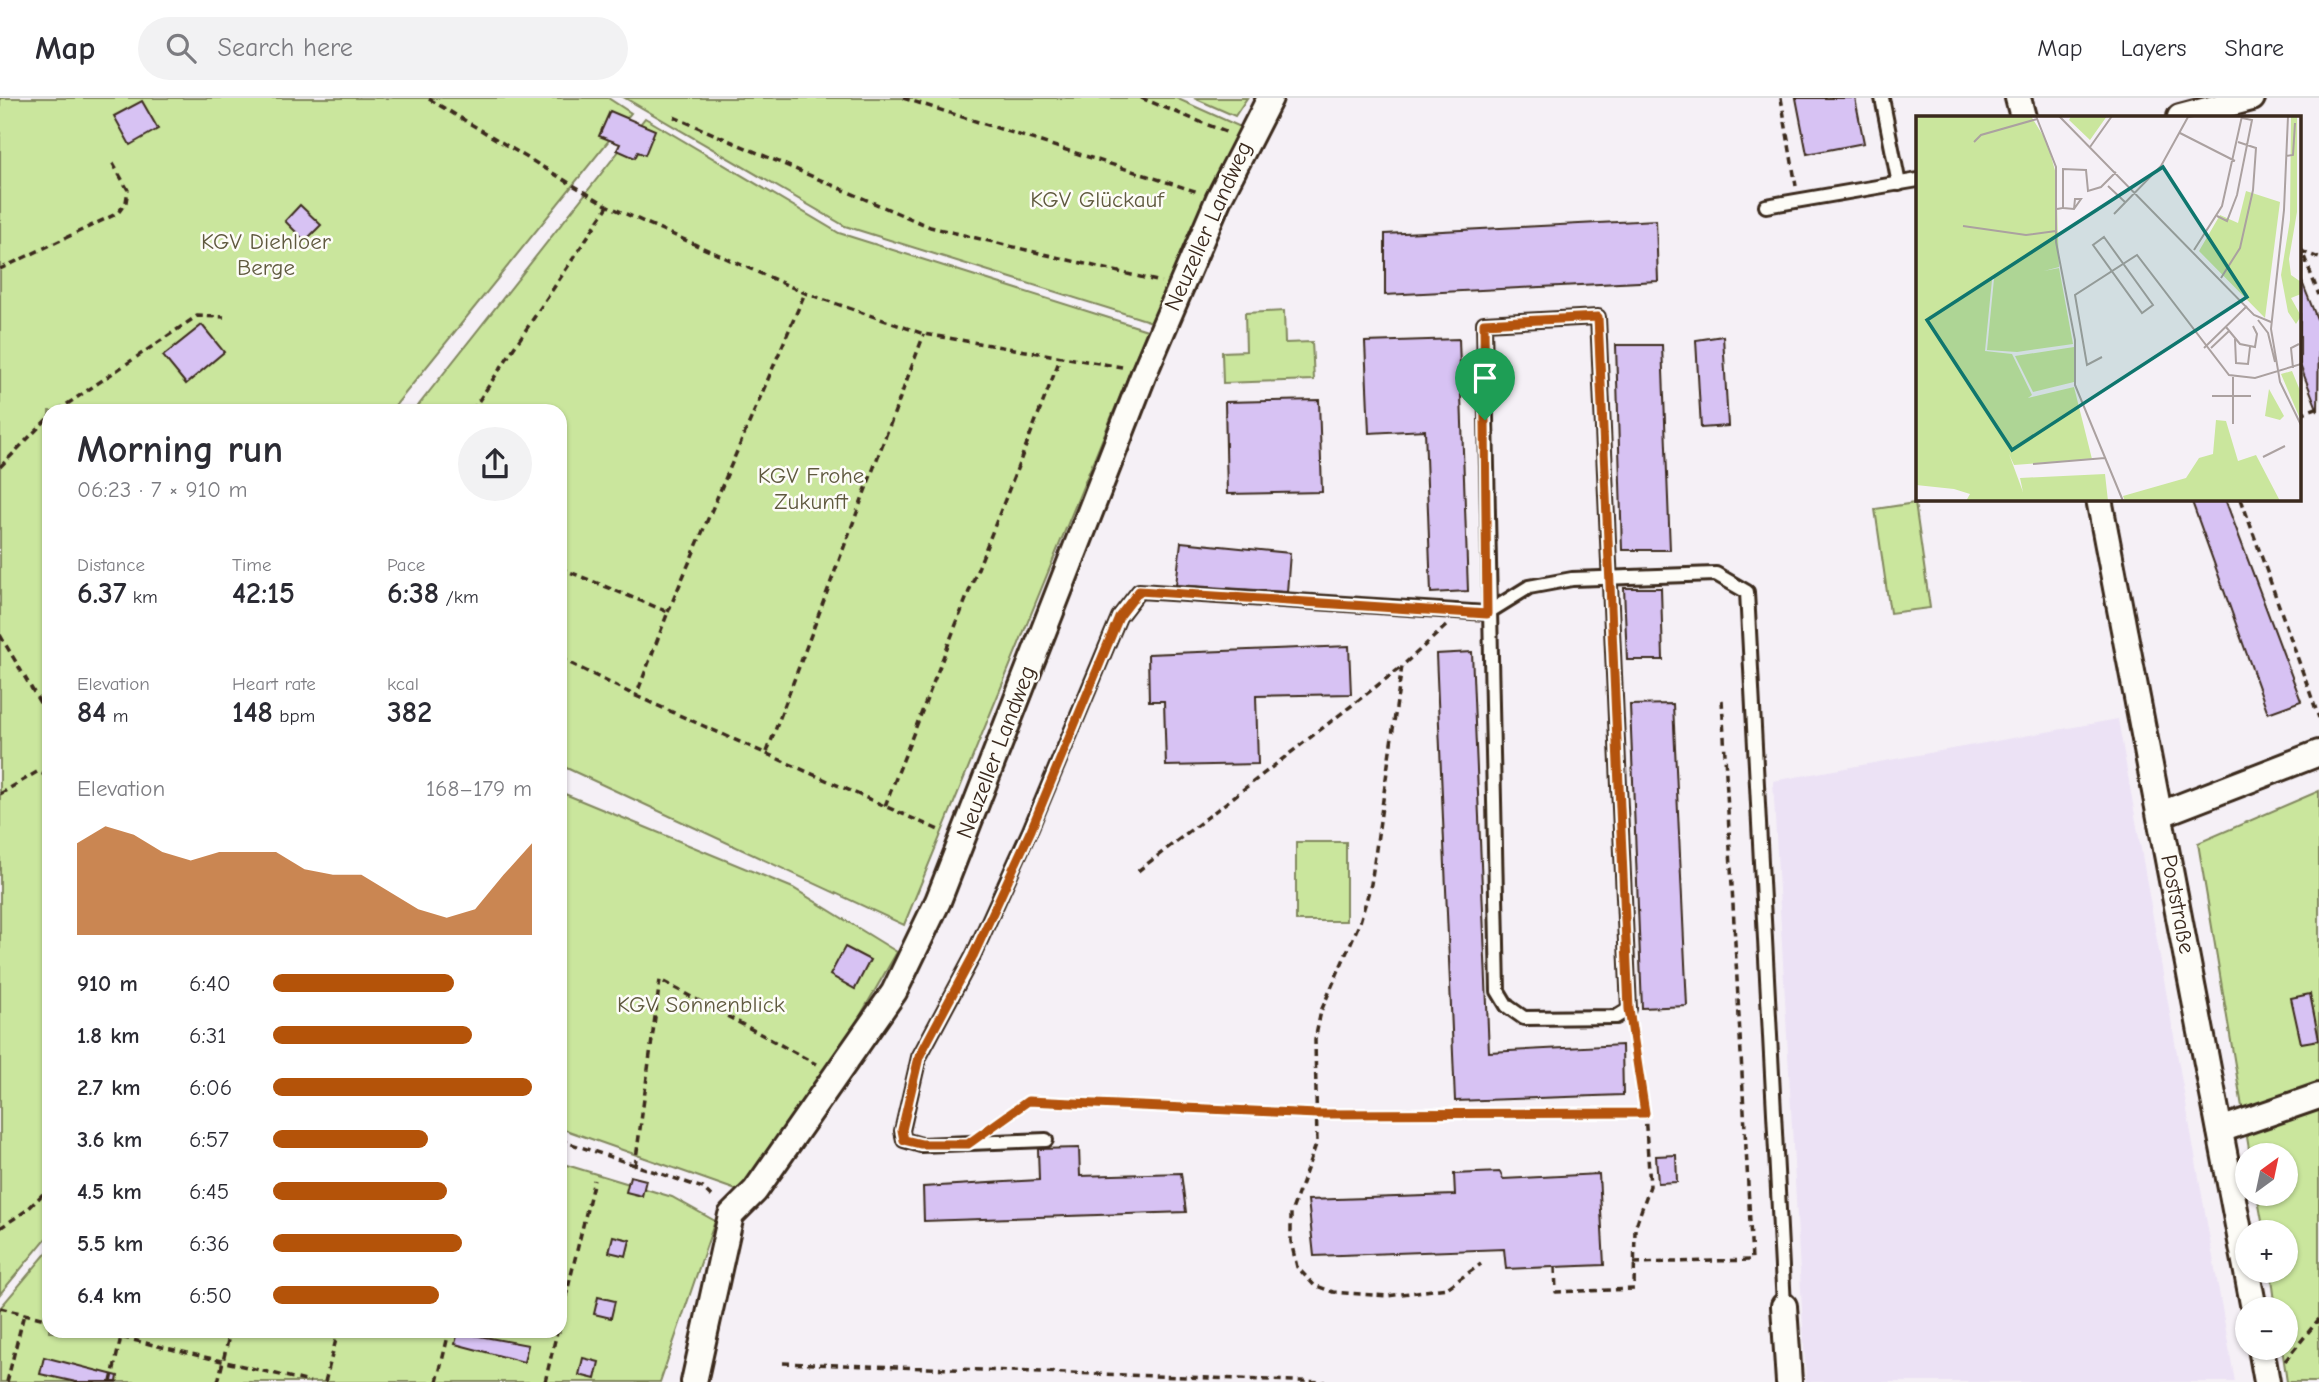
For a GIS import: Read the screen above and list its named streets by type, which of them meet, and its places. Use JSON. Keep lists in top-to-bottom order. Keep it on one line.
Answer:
{"streets":{"street":["Neuzeller Landweg","Poststraße"]},"parks":["KGV Glückauf","KGV Diehloer Berge","KGV Frohe Zukunft","KGV Sonnenblick"],"north":"top right","page":{"header":"Map","search":"Search here","nav":["Map","Layers","Share"],"heading":["Morning run","06:23 · 7 × 910 m"],"stats":[["Distance","6.37 km"],["Time","42:15"],["Pace","6:38 /km"],["Elevation","84 m"],["Heart rate","148 bpm"],["kcal","382"]],"chart":["Elevation","168–179 m"],"list":[{"name":"910 m","note":"6:40"},{"name":"1.8 km","note":"6:31"},{"name":"2.7 km","note":"6:06"},{"name":"3.6 km","note":"6:57"},{"name":"4.5 km","note":"6:45"},{"name":"5.5 km","note":"6:36"},{"name":"6.4 km","note":"6:50"}],"map_buttons":["+","−"]}}
